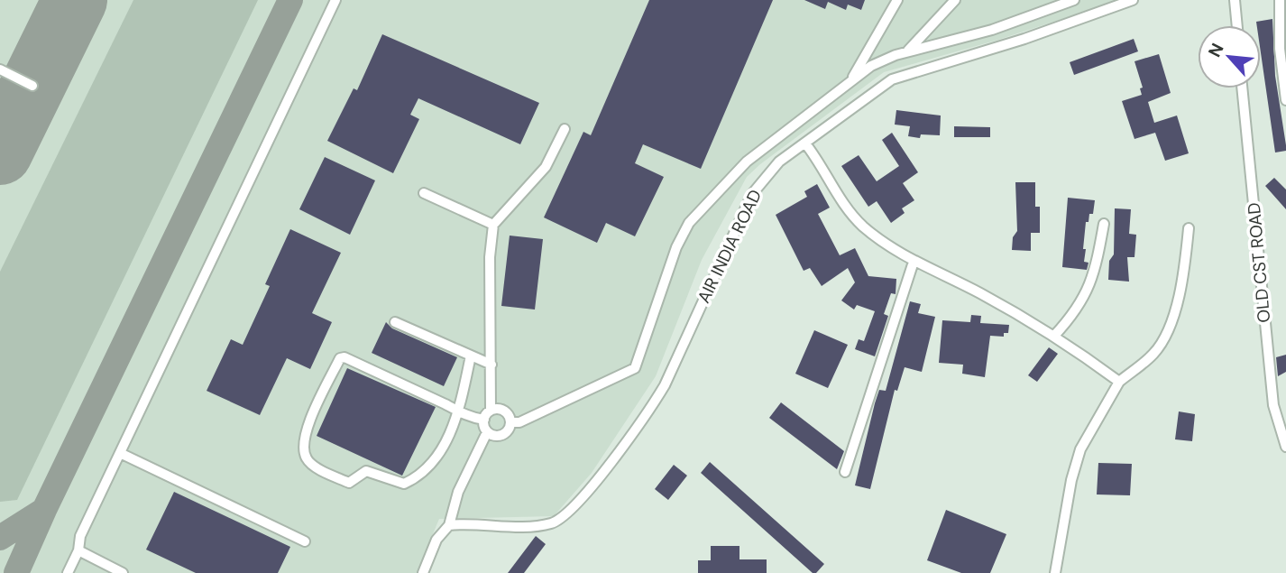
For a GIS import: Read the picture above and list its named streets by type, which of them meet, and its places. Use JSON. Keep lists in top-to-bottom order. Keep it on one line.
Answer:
{"streets":{"street":["AIR INDIA ROAD","OLD CST ROAD"]},"north":"top left"}
